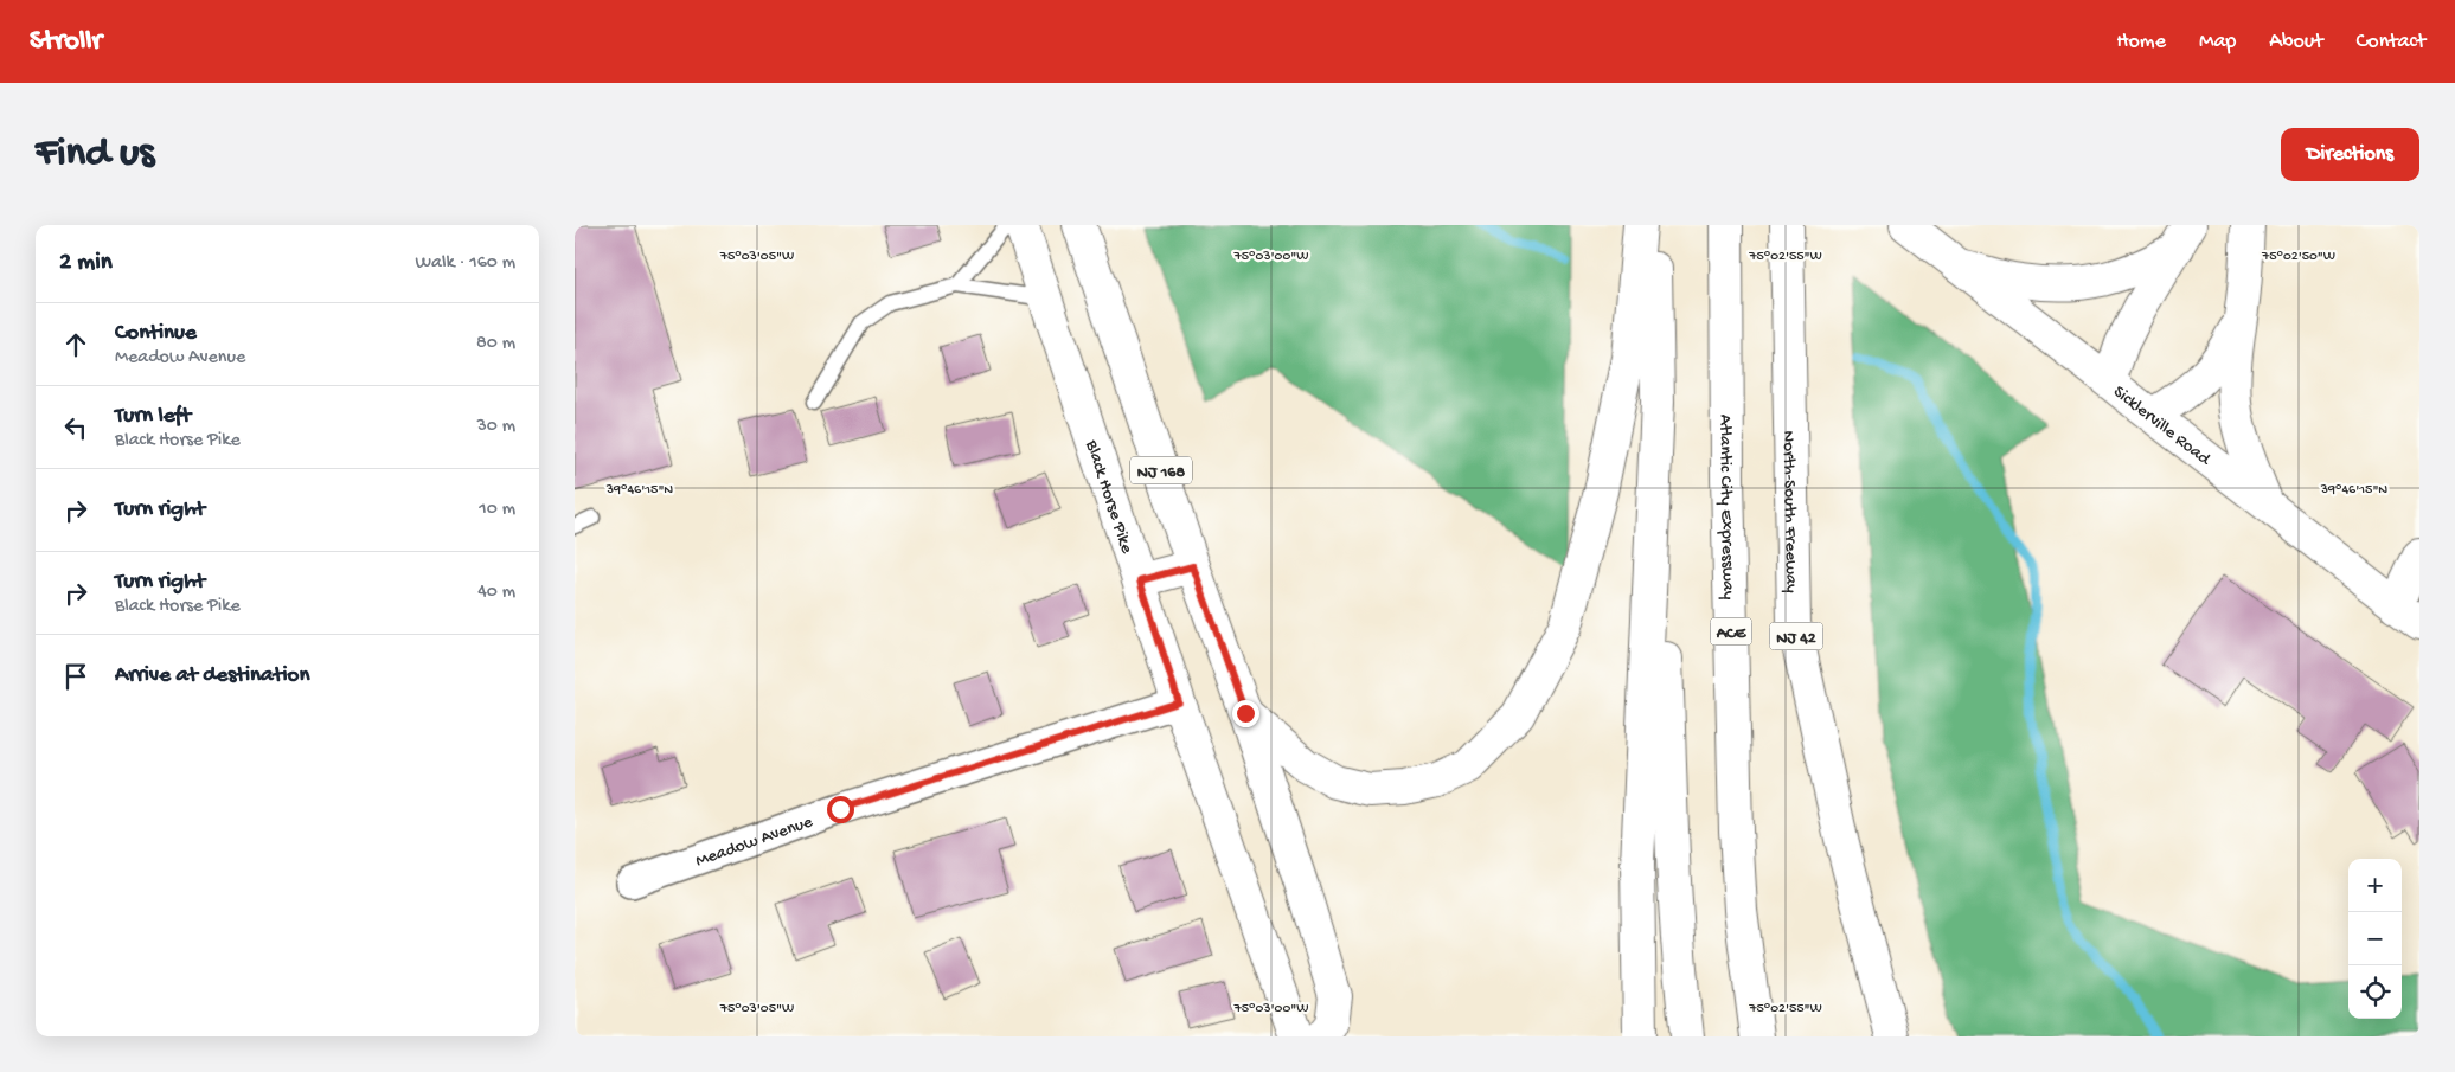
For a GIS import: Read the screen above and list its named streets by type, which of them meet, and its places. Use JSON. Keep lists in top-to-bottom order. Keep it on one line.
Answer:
{"streets":{"main road":["Sicklerville Road","NJ 168","Black Horse Pike","Atlantic City Expressway","North-South Freeway","ACE","NJ 42"],"street":["Meadow Avenue"]},"crossings":[["Black Horse Pike","Meadow Avenue"]],"page":{"header":"Strollr","nav":["Home","Map","About","Contact"],"buttons":"Directions","title":"Find us","heading":["2 min","Walk · 160 m"],"list":[["Continue","Meadow Avenue","80 m"],["Turn left","Black Horse Pike","30 m"],["Turn right","10 m"],["Turn right","Black Horse Pike","40 m"],"Arrive at destination"],"map_buttons":["+","−"]},"coordinates":["75°03'05\"W","75°03'00\"W","75°02'55\"W","75°02'50\"W","39°46'15\"N"]}
